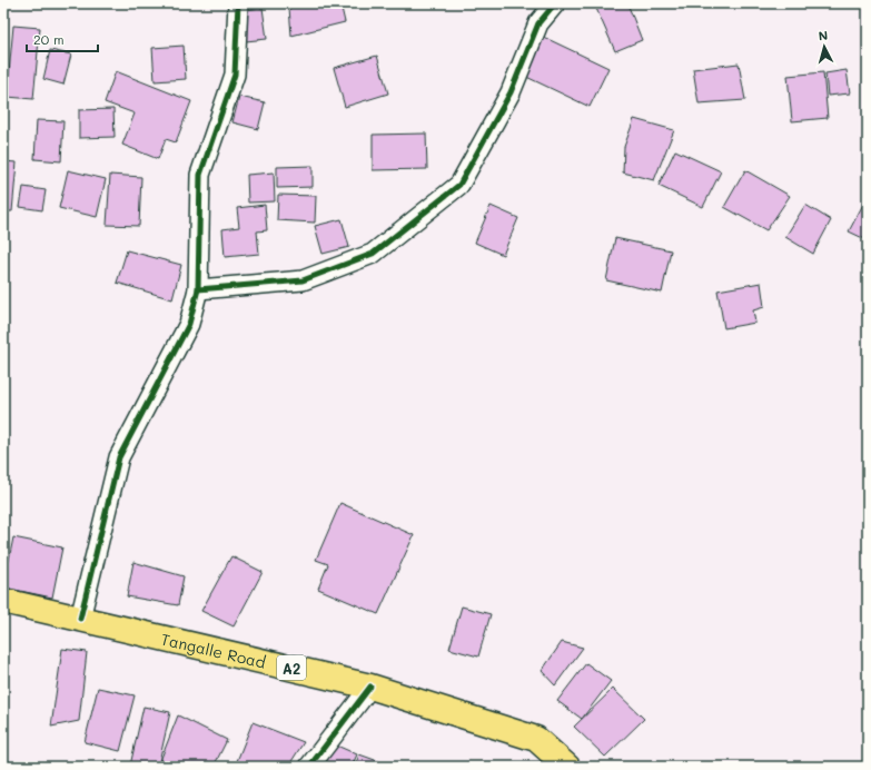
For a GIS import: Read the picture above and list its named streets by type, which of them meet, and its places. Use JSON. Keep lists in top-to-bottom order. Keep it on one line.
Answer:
{"streets":{"highway":["Tangalle Road","A2"]},"scale_bar":"20 m","north":"top"}
